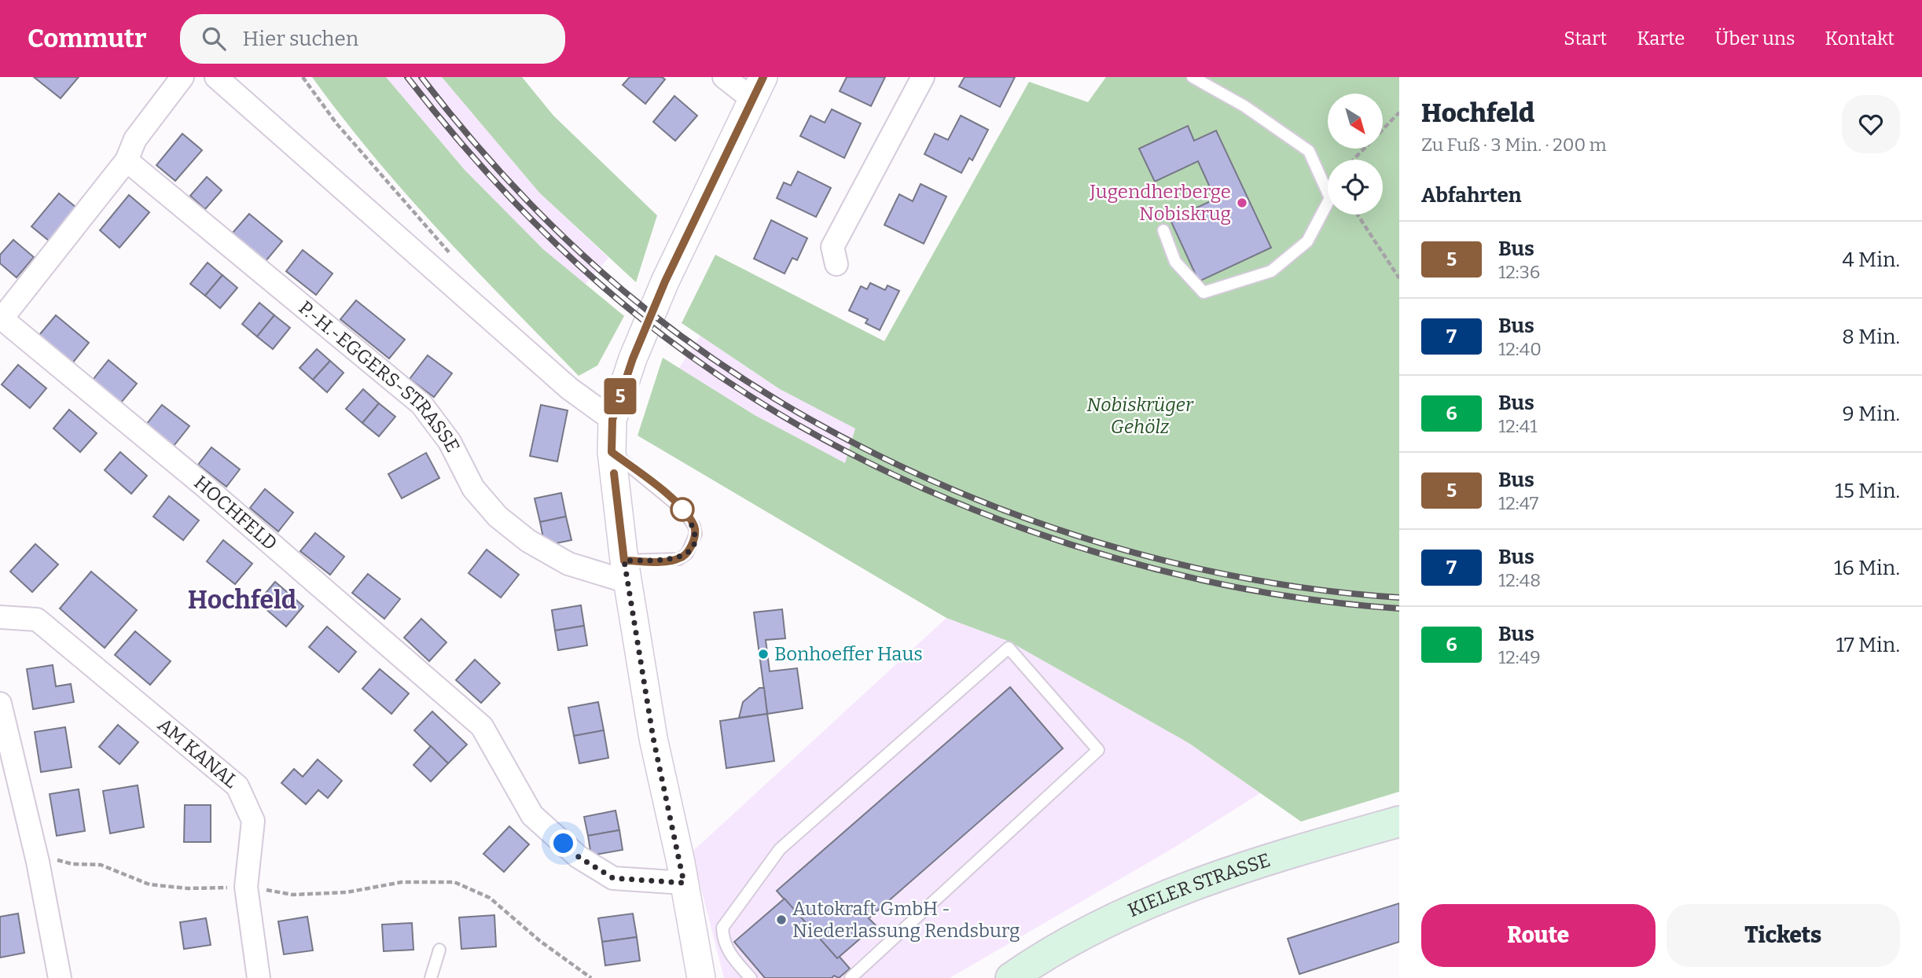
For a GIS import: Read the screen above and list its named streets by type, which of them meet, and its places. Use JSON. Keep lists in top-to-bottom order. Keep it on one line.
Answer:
{"streets":{"main road":["KIELER STRASSE"],"street":["P.-H.-EGGERS-STRASSE","HOCHFELD","AM KANAL"]},"crossings":[["P.-H.-EGGERS-STRASSE","HOCHFELD"]],"districts":["Hochfeld"],"parks":["Nobiskrüger Gehölz"],"places":["Jugendherberge Nobiskrug","Bonhoeffer Haus","Autokraft GmbH - Niederlassung Rendsburg"],"lines":["bus line 5"],"north":"bottom right","page":{"header":"Commutr","search":"Hier suchen","nav":["Start","Karte","Über uns","Kontakt"],"on_map":"5","heading":[["Hochfeld","Zu Fuß · 3 Min. · 200 m"],"Abfahrten"],"list":[{"mark":"5","name":"Bus","note":"12:36","value":"4 Min."},{"mark":"7","name":"Bus","note":"12:40","value":"8 Min."},{"mark":"6","name":"Bus","note":"12:41","value":"9 Min."},{"mark":"5","name":"Bus","note":"12:47","value":"15 Min."},{"mark":"7","name":"Bus","note":"12:48","value":"16 Min."},{"mark":"6","name":"Bus","note":"12:49","value":"17 Min."}],"buttons":["Route","Tickets"]}}
